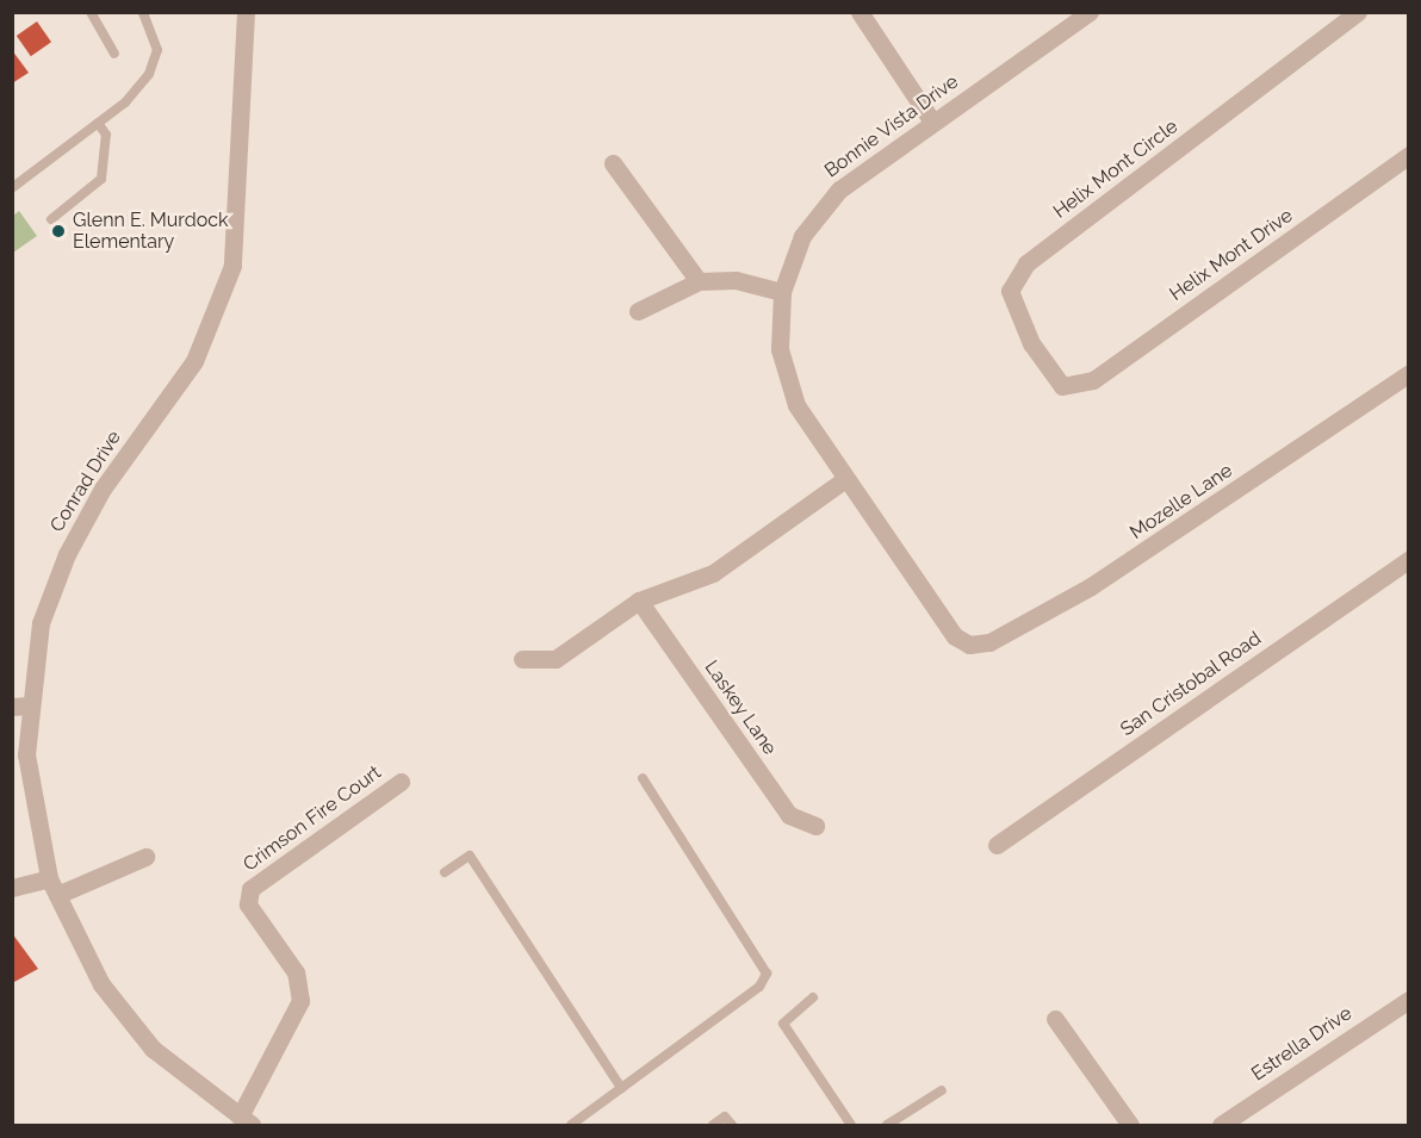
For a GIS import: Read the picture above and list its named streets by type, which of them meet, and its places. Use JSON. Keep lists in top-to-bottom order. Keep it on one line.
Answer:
{"streets":{"street":["Bonnie Vista Drive","Helix Mont Circle","Helix Mont Drive","Conrad Drive","Mozelle Lane","San Cristobal Road","Laskey Lane","Crimson Fire Court","Estrella Drive"]},"crossings":[["Bonnie Vista Drive","Mozelle Lane"],["Helix Mont Circle","Helix Mont Drive"],["Conrad Drive","Crimson Fire Court"]],"places":["Glenn E. Murdock Elementary"]}
